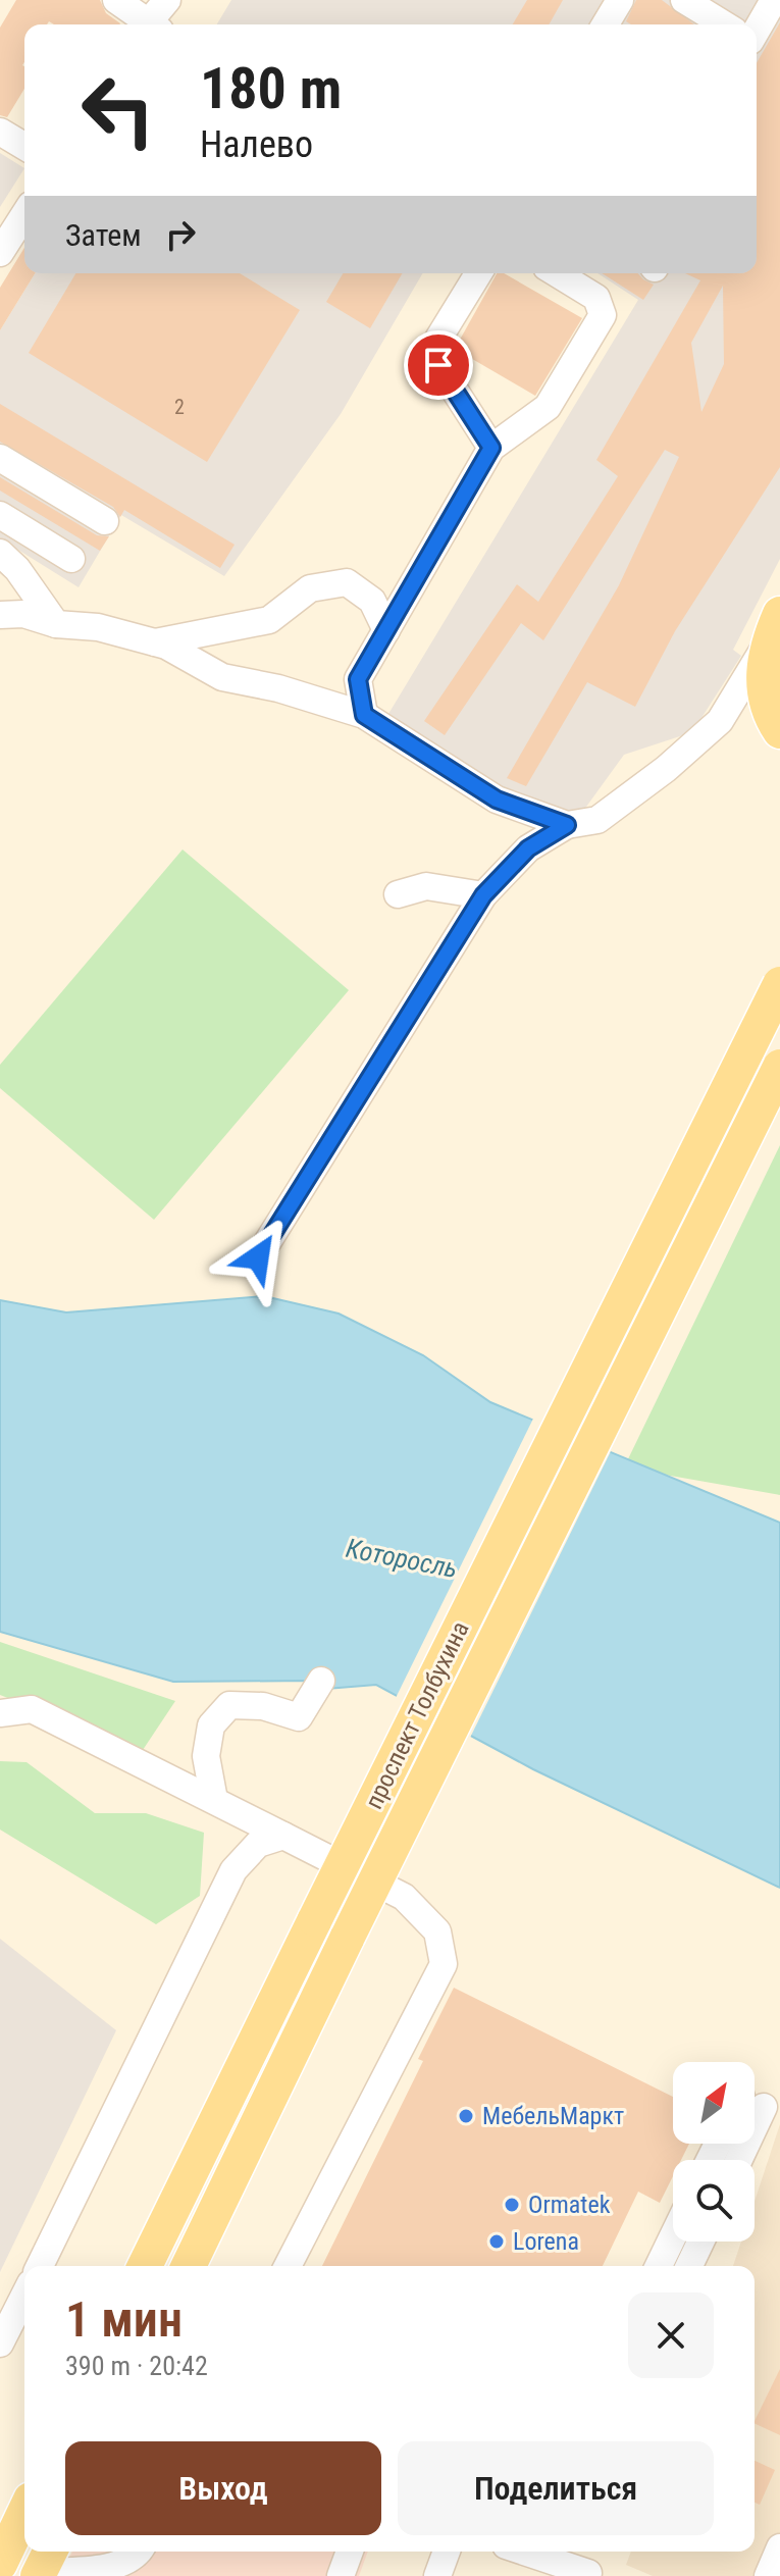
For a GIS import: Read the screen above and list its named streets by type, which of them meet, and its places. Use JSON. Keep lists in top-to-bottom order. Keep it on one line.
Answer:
{"streets":{"main road":["проспект Толбухина"]},"water":["Которосль"],"places":["МебельМаркт","Ormatek","Lorena"],"house_numbers":["2"],"north":"top right","page":{"turn":["180 m","Налево"],"then":"Затем","heading":["1 мин","390 m · 20:42"],"buttons":["Выход","Поделиться"]}}
